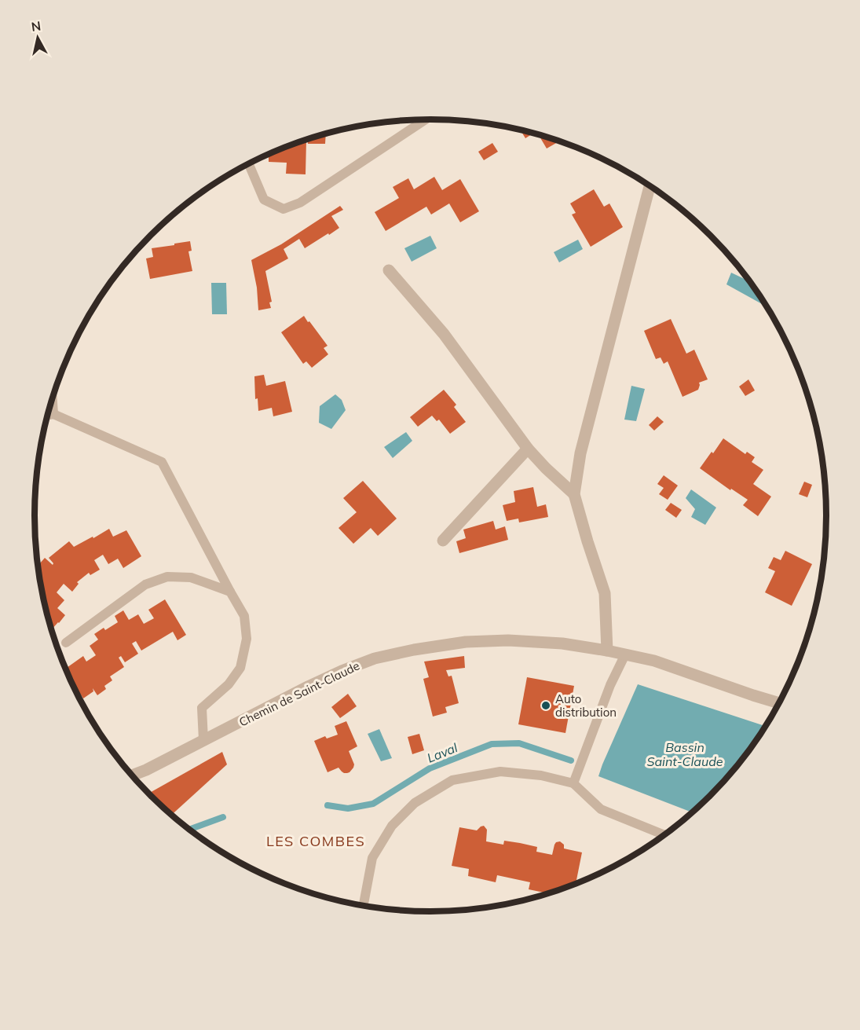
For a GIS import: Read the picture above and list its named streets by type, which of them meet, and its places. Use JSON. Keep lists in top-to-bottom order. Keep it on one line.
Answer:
{"streets":{"street":["Chemin de Saint-Claude"]},"districts":["LES COMBES"],"water":["Bassin Saint-Claude","Laval"],"places":["Auto distribution"],"north":"top"}
